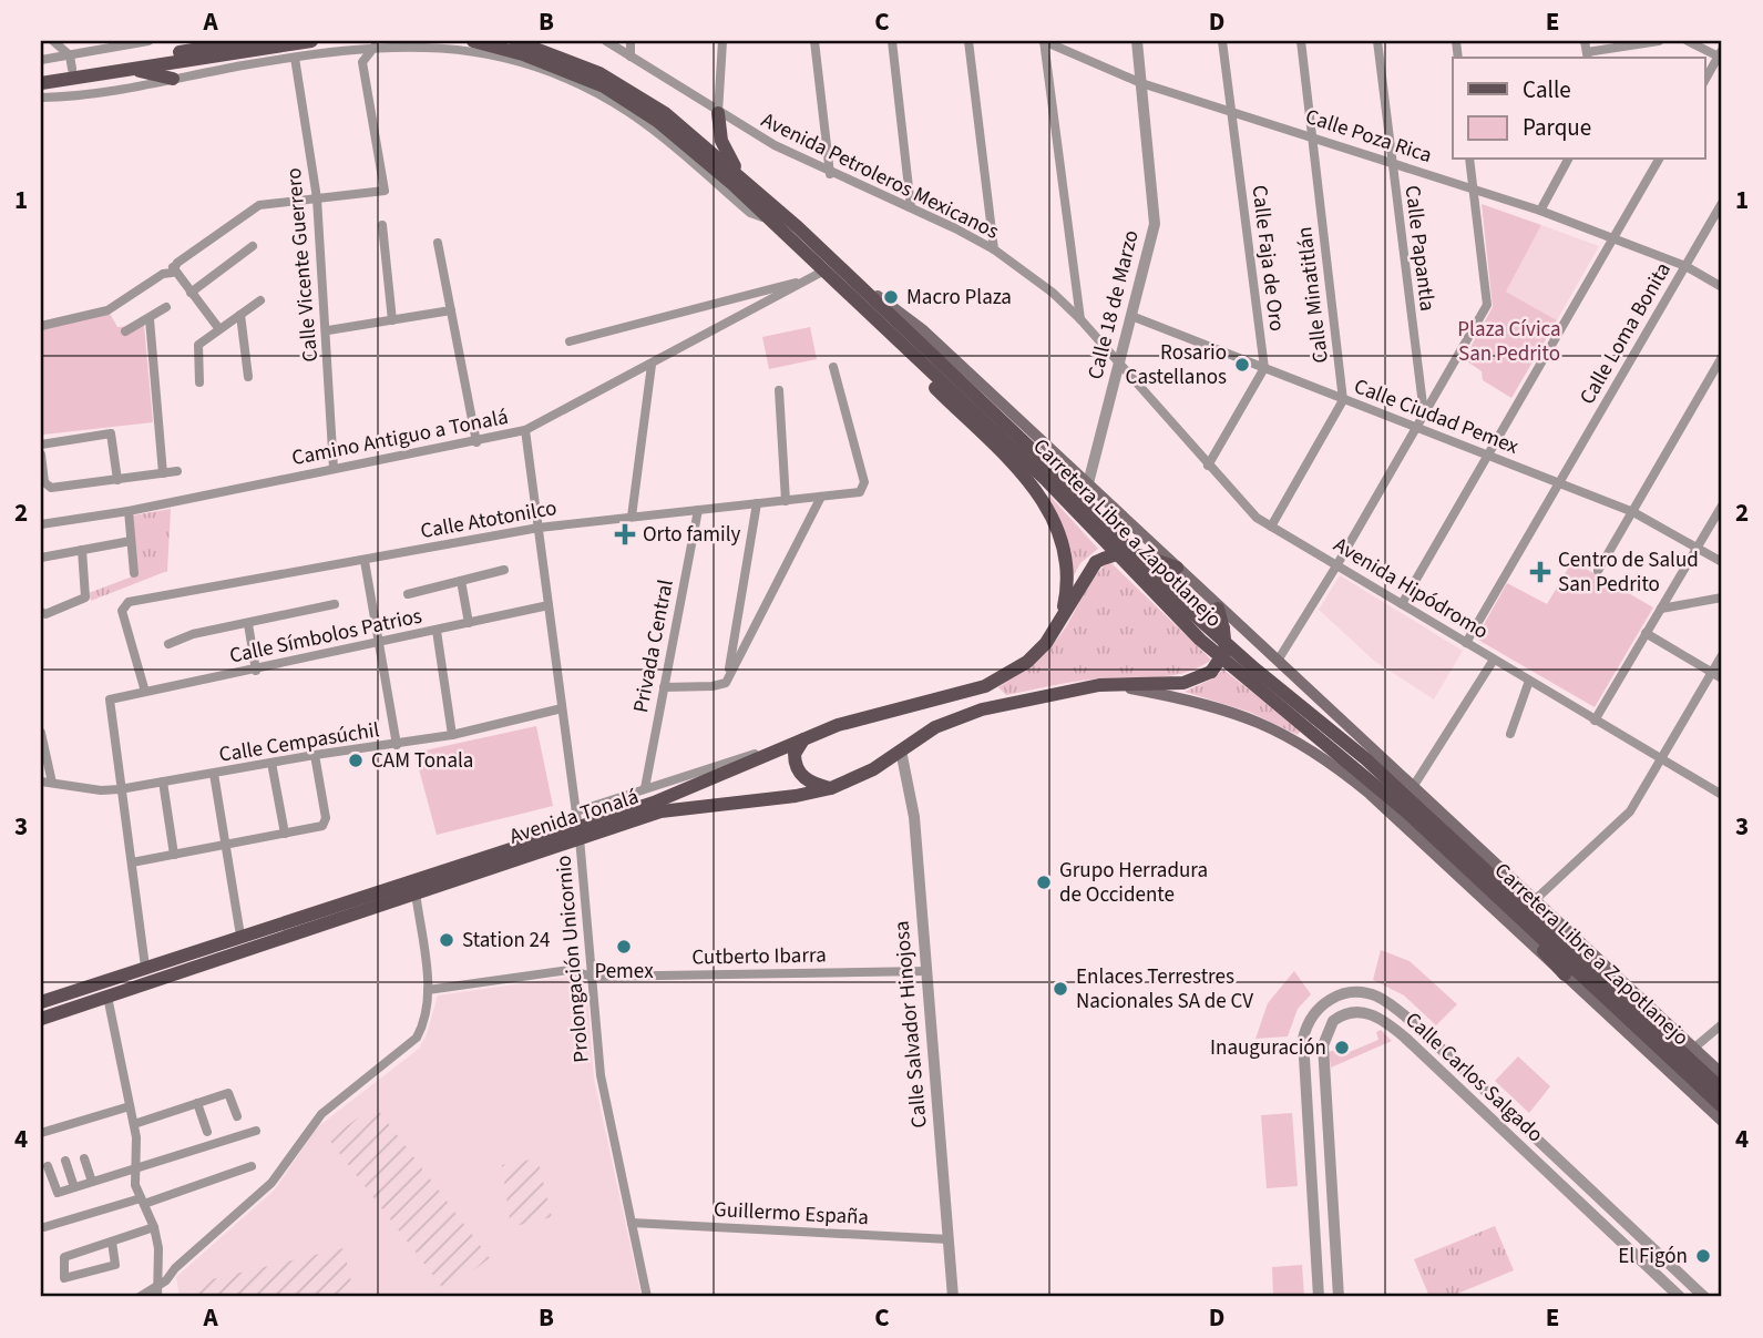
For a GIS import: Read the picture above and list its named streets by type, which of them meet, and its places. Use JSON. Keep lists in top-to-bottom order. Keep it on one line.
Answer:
{"streets":{"main road":["Carretera Libre a Zapotlanejo","Avenida Tonalá"],"street":["Calle Poza Rica","Avenida Petroleros Mexicanos","Calle Papantla","Calle Faja de Oro","Calle Vicente Guerrero","Calle Minatitlán","Calle 18 de Marzo","Calle Loma Bonita","Calle Ciudad Pemex","Camino Antiguo a Tonalá","Calle Atotonilco","Avenida Hipódromo","Calle Símbolos Patrios","Privada Central","Calle Cempasúchil","Cutberto Ibarra","Prolongación Unicornio","Calle Salvador Hinojosa","Calle Carlos Salgado","Guillermo España"]},"crossings":[["Calle Poza Rica","Calle Papantla"],["Calle Poza Rica","Calle Faja de Oro"],["Calle Poza Rica","Calle Minatitlán"],["Calle Poza Rica","Calle 18 de Marzo"],["Calle Poza Rica","Calle Loma Bonita"],["Avenida Petroleros Mexicanos","Calle 18 de Marzo"],["Avenida Petroleros Mexicanos","Avenida Hipódromo"],["Calle Faja de Oro","Calle Ciudad Pemex"],["Calle Vicente Guerrero","Camino Antiguo a Tonalá"],["Calle Minatitlán","Calle Ciudad Pemex"],["Calle 18 de Marzo","Calle Ciudad Pemex"],["Calle 18 de Marzo","Carretera Libre a Zapotlanejo"],["Calle 18 de Marzo","Avenida Hipódromo"],["Calle Loma Bonita","Calle Ciudad Pemex"],["Calle Loma Bonita","Avenida Hipódromo"],["Camino Antiguo a Tonalá","Carretera Libre a Zapotlanejo"],["Camino Antiguo a Tonalá","Prolongación Unicornio"],["Calle Atotonilco","Calle Símbolos Patrios"],["Calle Atotonilco","Privada Central"],["Calle Atotonilco","Prolongación Unicornio"],["Carretera Libre a Zapotlanejo","Avenida Tonalá"],["Calle Símbolos Patrios","Calle Cempasúchil"],["Calle Símbolos Patrios","Prolongación Unicornio"],["Calle Cempasúchil","Prolongación Unicornio"],["Avenida Tonalá","Prolongación Unicornio"],["Avenida Tonalá","Calle Salvador Hinojosa"],["Cutberto Ibarra","Prolongación Unicornio"],["Cutberto Ibarra","Calle Salvador Hinojosa"],["Prolongación Unicornio","Guillermo España"],["Calle Salvador Hinojosa","Guillermo España"]],"parks":["Plaza Cívica San Pedrito"],"places":{"other":["Macro Plaza","Rosario Castellanos","CAM Tonala","Grupo Herradura de Occidente","Station 24","Pemex","Enlaces Terrestres Nacionales SA de CV","Inauguración","El Figón"],"health":["Orto family","Centro de Salud San Pedrito"]},"legend":["Calle","Parque"],"grid":{"columns":["A","B","C","D","E"],"rows":["1","2","3","4"]}}
